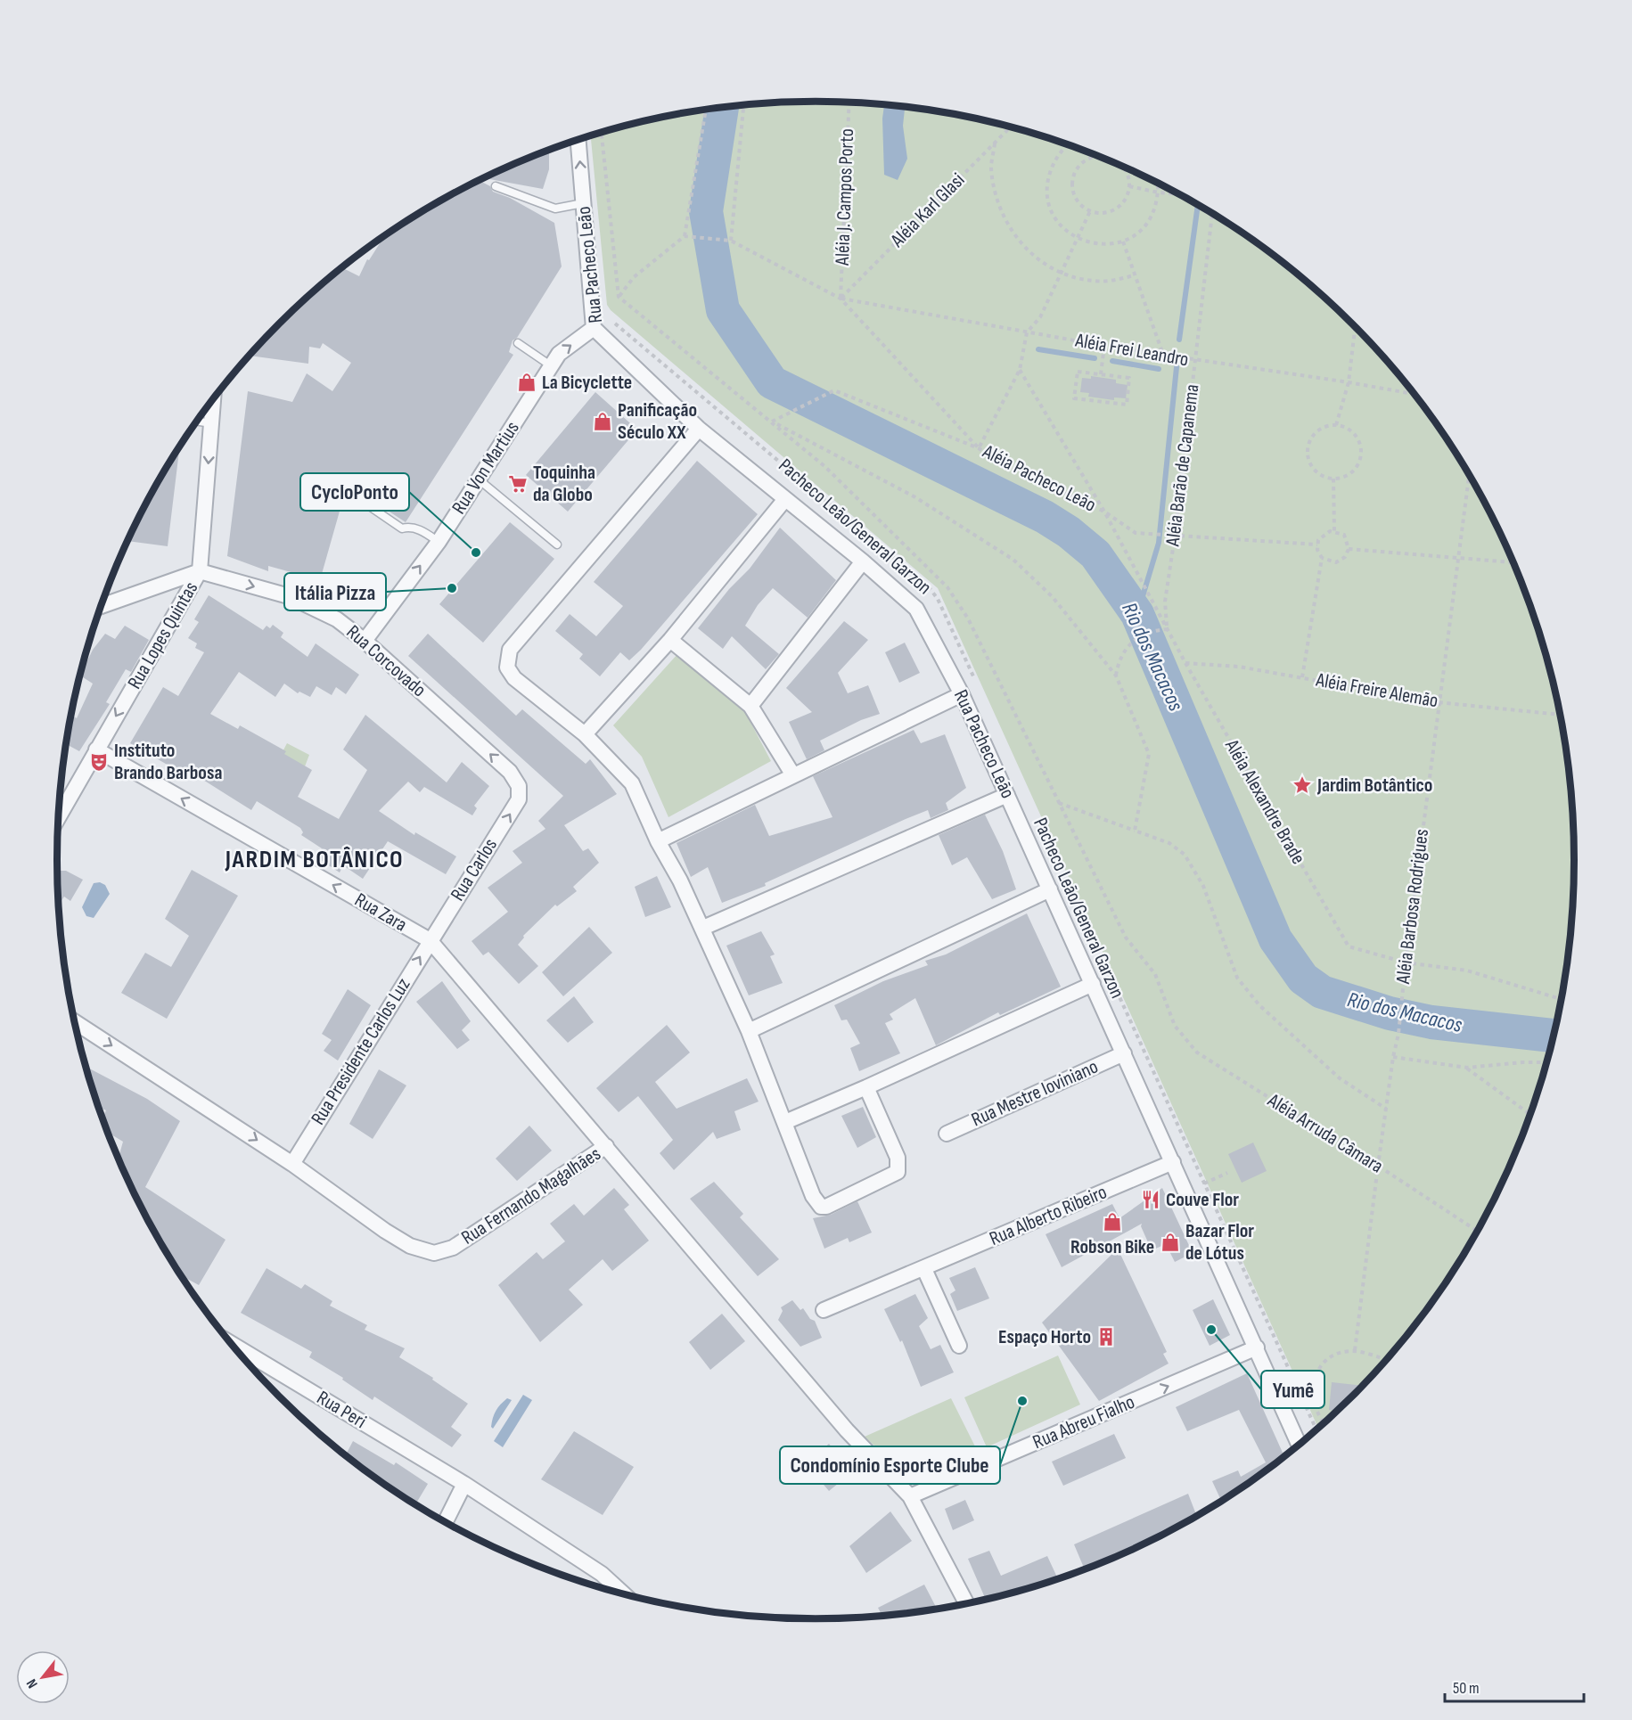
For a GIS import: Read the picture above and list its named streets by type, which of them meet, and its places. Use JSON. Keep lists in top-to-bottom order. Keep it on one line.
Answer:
{"streets":{"street":["Rua Pacheco Leão","Rua Von Martius","Rua Lopes Quintas","Rua Corcovado","Rua Carlos","Rua Zara","Rua Presidente Carlos Luz","Rua Mestre Ioviniano","Rua Fernando Magalhães","Rua Alberto Ribeiro","Rua Peri","Rua Abreu Fialho"],"path":["Aléia J. Campos Porto","Aléia Karl Glasi","Aléia Frei Leandro","Aléia Barão de Capanema","Aléia Pacheco Leão","Pacheco Leão/General Garzon","Aléia Freire Alemão","Aléia Alexandre Brade","Aléia Barbosa Rodrigues","Aléia Arruda Câmara"]},"crossings":[["Aléia J. Campos Porto","Aléia Karl Glasi"],["Aléia J. Campos Porto","Aléia Frei Leandro"],["Aléia Karl Glasi","Aléia Frei Leandro"],["Rua Pacheco Leão","Rua Von Martius"],["Rua Pacheco Leão","Rua Mestre Ioviniano"],["Rua Pacheco Leão","Rua Alberto Ribeiro"],["Rua Pacheco Leão","Rua Abreu Fialho"],["Aléia Frei Leandro","Aléia Barão de Capanema"],["Aléia Barão de Capanema","Aléia Pacheco Leão"],["Aléia Barão de Capanema","Aléia Alexandre Brade"],["Rua Von Martius","Rua Corcovado"],["Aléia Pacheco Leão","Aléia Alexandre Brade"],["Rua Lopes Quintas","Rua Corcovado"],["Rua Lopes Quintas","Rua Zara"],["Rua Corcovado","Rua Carlos"],["Aléia Freire Alemão","Aléia Alexandre Brade"],["Aléia Freire Alemão","Aléia Barbosa Rodrigues"],["Aléia Alexandre Brade","Aléia Barbosa Rodrigues"],["Rua Carlos","Rua Zara"],["Rua Carlos","Rua Presidente Carlos Luz"],["Aléia Barbosa Rodrigues","Aléia Arruda Câmara"],["Rua Zara","Rua Presidente Carlos Luz"],["Rua Zara","Rua Fernando Magalhães"],["Rua Presidente Carlos Luz","Rua Fernando Magalhães"],["Rua Fernando Magalhães","Rua Abreu Fialho"]],"one_way":["Rua Von Martius","Rua Lopes Quintas","Rua Carlos","Rua Zara","Rua Presidente Carlos Luz","Rua Abreu Fialho"],"districts":["JARDIM BOTÂNICO"],"water":["Rio dos Macacos"],"places":{"shop":["La Bicyclette","Panificação Século XX","Robson Bike","Bazar Flor de Lótus"],"supermarket":["Toquinha da Globo"],"other":["CycloPonto","Itália Pizza","Yumê","Condomínio Esporte Clube"],"theatre":["Instituto Brando Barbosa"],"place":["Jardim Botântico"],"restaurant":["Couve Flor"],"building":["Espaço Horto"]},"scale_bar":"50 m","north":"bottom left"}
